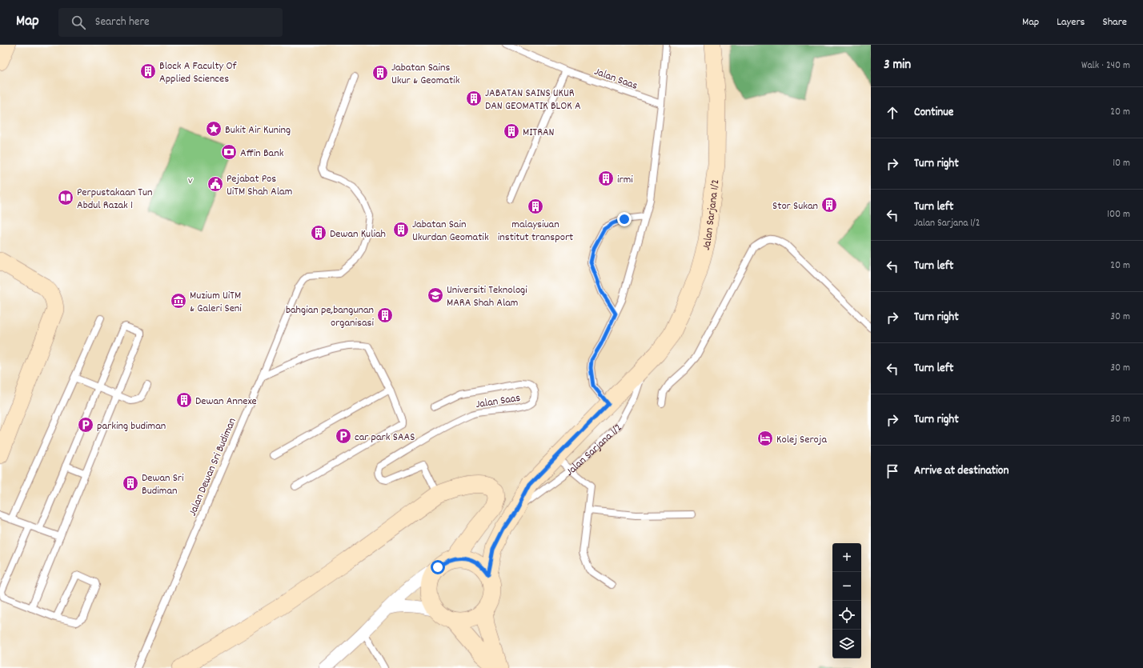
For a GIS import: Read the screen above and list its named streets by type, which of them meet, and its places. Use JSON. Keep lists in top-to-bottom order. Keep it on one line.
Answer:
{"streets":{"street":["Jalan Sarjana 1/2"],"lane":["Jalan Saas","Jalan Dewan Sri Budiman"]},"parks":["v"],"places":{"building":["Block A Faculty Of Applied Sciences","Jabatan Sains Ukur & Geomatik","JABATAN SAINS UKUR DAN GEOMATIK BLOK A","MITRAN","irmi","Stor Sukan","malaysiuan institut transport","Jabatan Sain Ukurdan Geomatik","Dewan Kuliah","bahgian pe,bangunan organisasi","Dewan Annexe","Dewan Sri Budiman"],"place":["Bukit Air Kuning"],"bank":["Affin Bank"],"public building":["Pejabat Pos UiTM Shah Alam"],"library":["Perpustakaan Tun Abdul Razak 1"],"school or university":["Universiti Teknologi MARA Shah Alam"],"museum":["Muzium UiTM & Galeri Seni"],"parking":["parking budiman","car park SAAS"],"hotel":["Kolej Seroja"]},"page":{"header":"Map","search":"Search here","nav":["Map","Layers","Share"],"heading":["3 min","Walk · 240 m"],"list":[["Continue","20 m"],["Turn right","10 m"],["Turn left","Jalan Sarjana 1/2","100 m"],["Turn left","20 m"],["Turn right","30 m"],["Turn left","30 m"],["Turn right","30 m"],"Arrive at destination"],"map_buttons":["+","−"]}}
